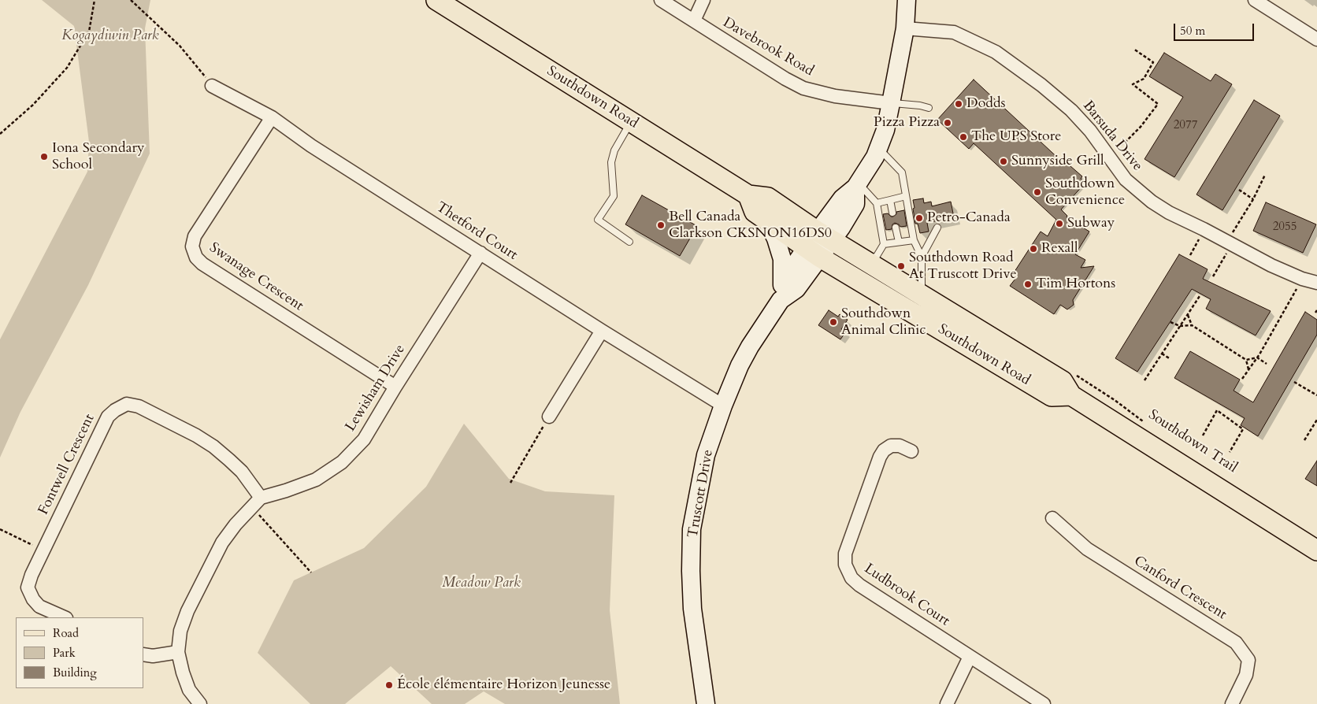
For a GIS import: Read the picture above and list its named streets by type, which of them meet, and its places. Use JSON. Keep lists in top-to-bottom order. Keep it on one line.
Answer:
{"streets":{"main road":["Southdown Road"],"street":["Davebrook Road","Barsuda Drive","Thetford Court","Swanage Crescent","Lewisham Drive","Fontwell Crescent","Truscott Drive","Canford Crescent","Ludbrook Court"],"path":["Southdown Trail"]},"crossings":[["Davebrook Road","Truscott Drive"],["Southdown Road","Truscott Drive"],["Barsuda Drive","Truscott Drive"],["Thetford Court","Swanage Crescent"],["Thetford Court","Lewisham Drive"],["Thetford Court","Truscott Drive"],["Swanage Crescent","Lewisham Drive"],["Lewisham Drive","Fontwell Crescent"]],"parks":["Kogaydiwin Park","Meadow Park"],"places":["Dodds","Pizza Pizza","The UPS Store","Iona Secondary School","Sunnyside Grill","Southdown Convenience","Petro-Canada","Subway","Bell Canada Clarkson CKSNON16DS0","Rexall","Southdown Road At Truscott Drive","Tim Hortons","Southdown Animal Clinic","École élémentaire Horizon Jeunesse"],"house_numbers":["2077","2055"],"legend":["Road","Park","Building"],"scale_bar":"50 m"}
